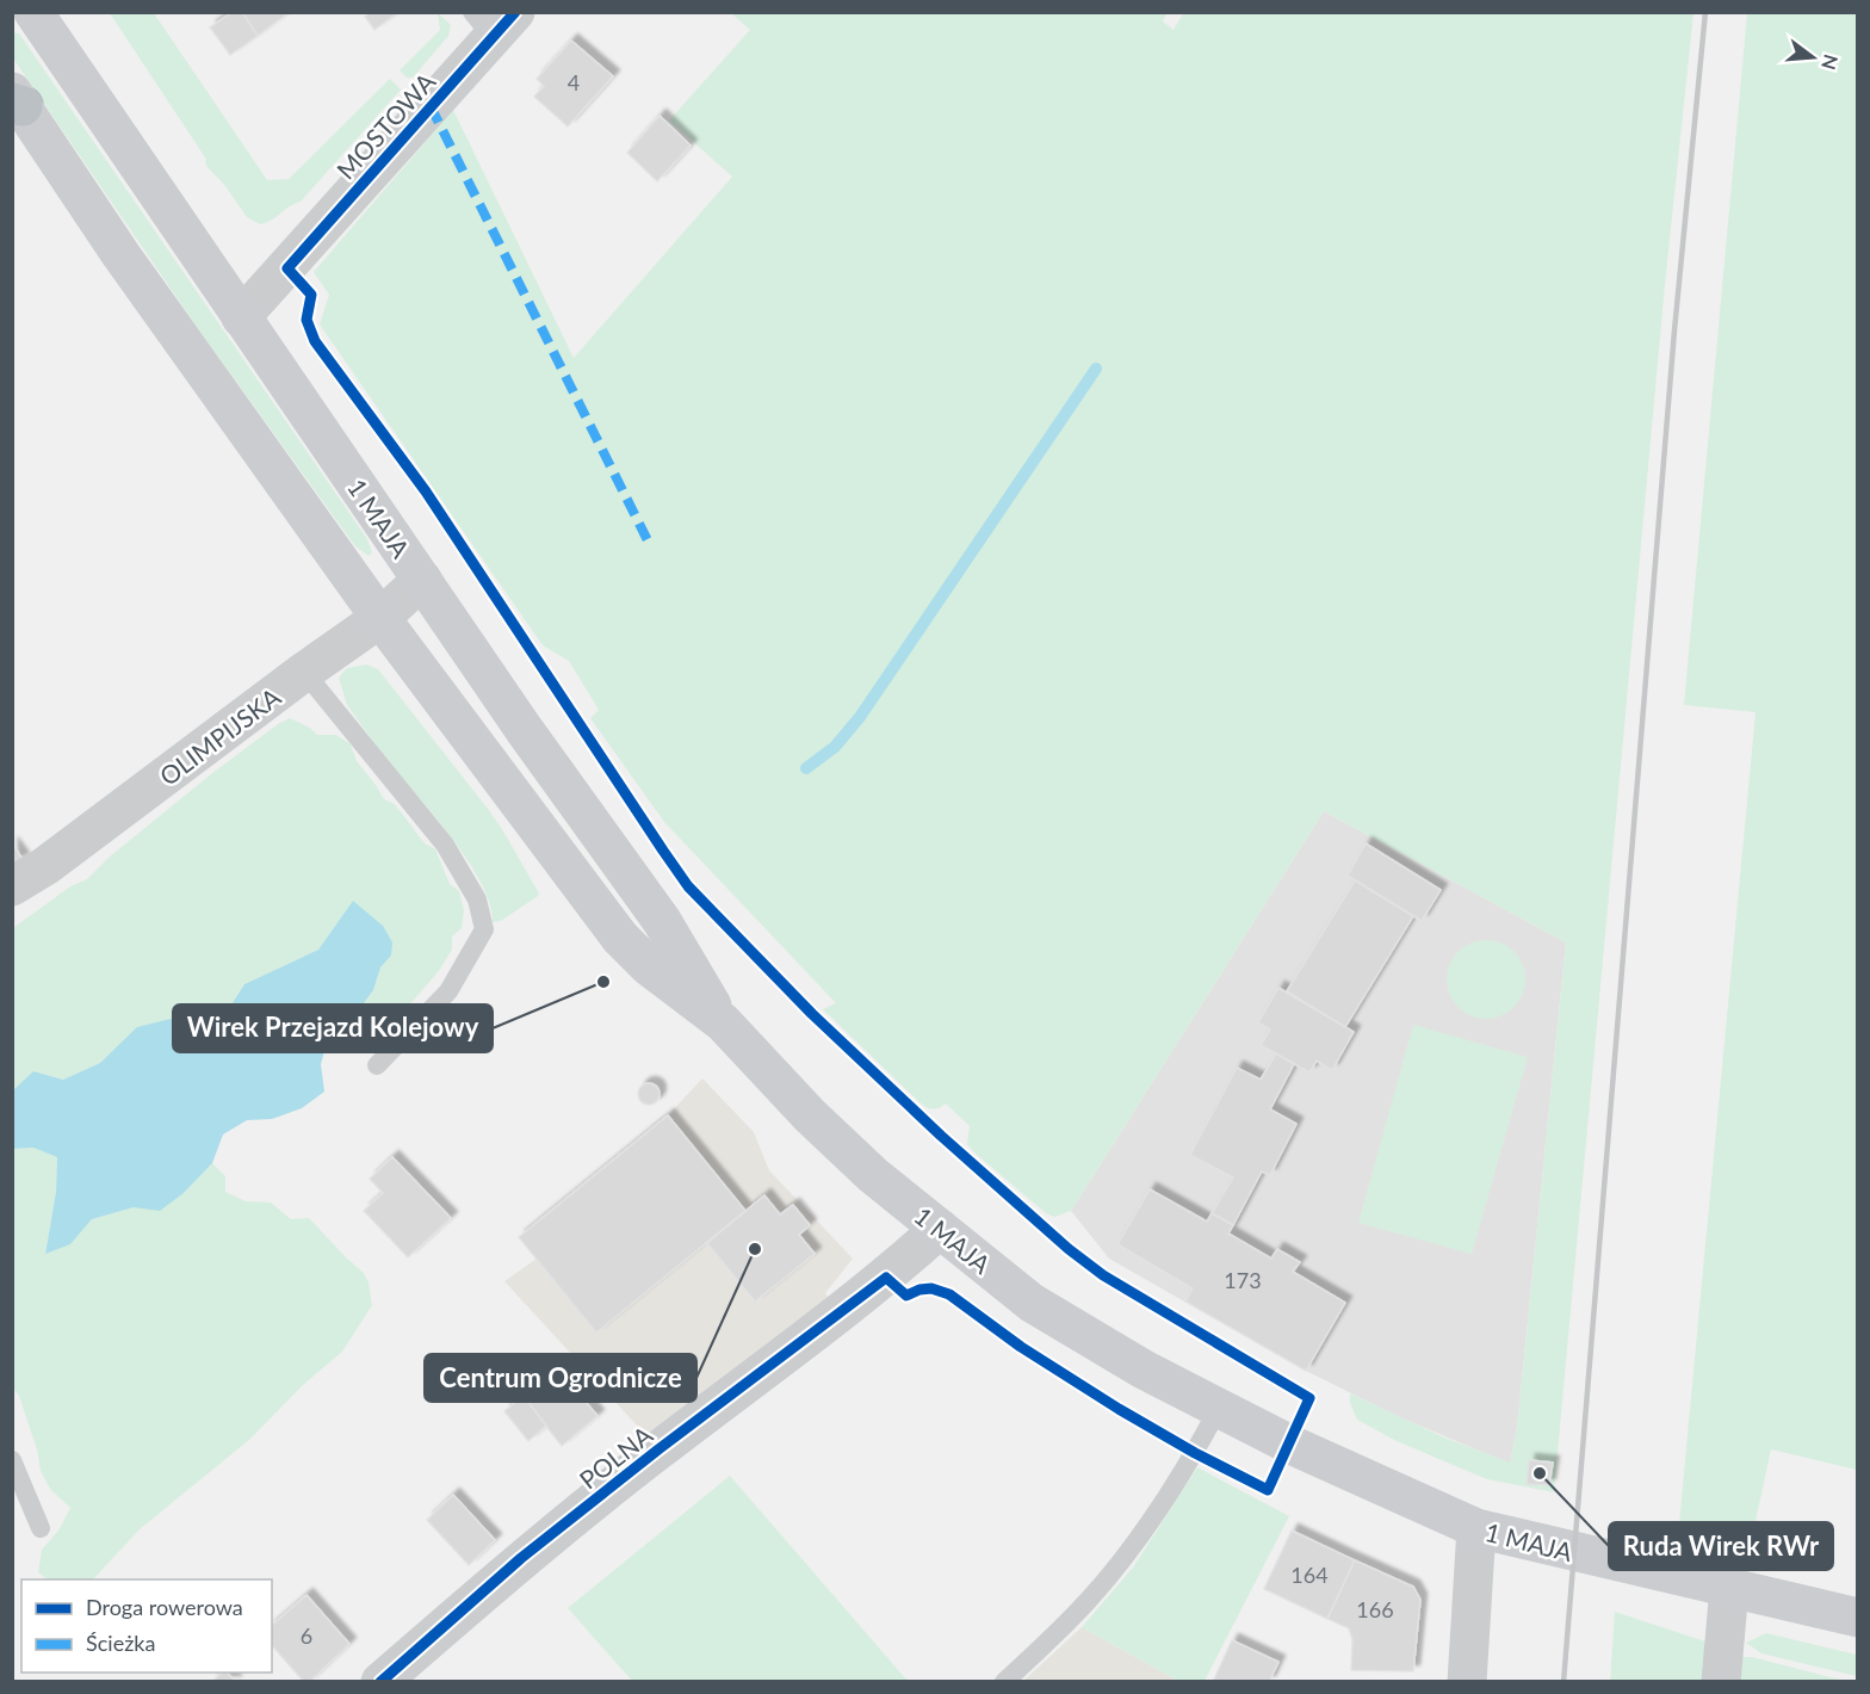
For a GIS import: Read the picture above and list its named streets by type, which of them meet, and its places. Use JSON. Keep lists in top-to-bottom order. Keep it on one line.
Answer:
{"streets":{"main road":["1 MAJA"],"street":["MOSTOWA","OLIMPIJSKA","POLNA"]},"crossings":[["MOSTOWA","1 MAJA"],["1 MAJA","OLIMPIJSKA"],["1 MAJA","POLNA"]],"places":["Wirek Przejazd Kolejowy","Centrum Ogrodnicze","Ruda Wirek RWr"],"house_numbers":["4","173","164","166","6"],"legend":["Droga rowerowa","Ścieżka"],"north":"right"}
